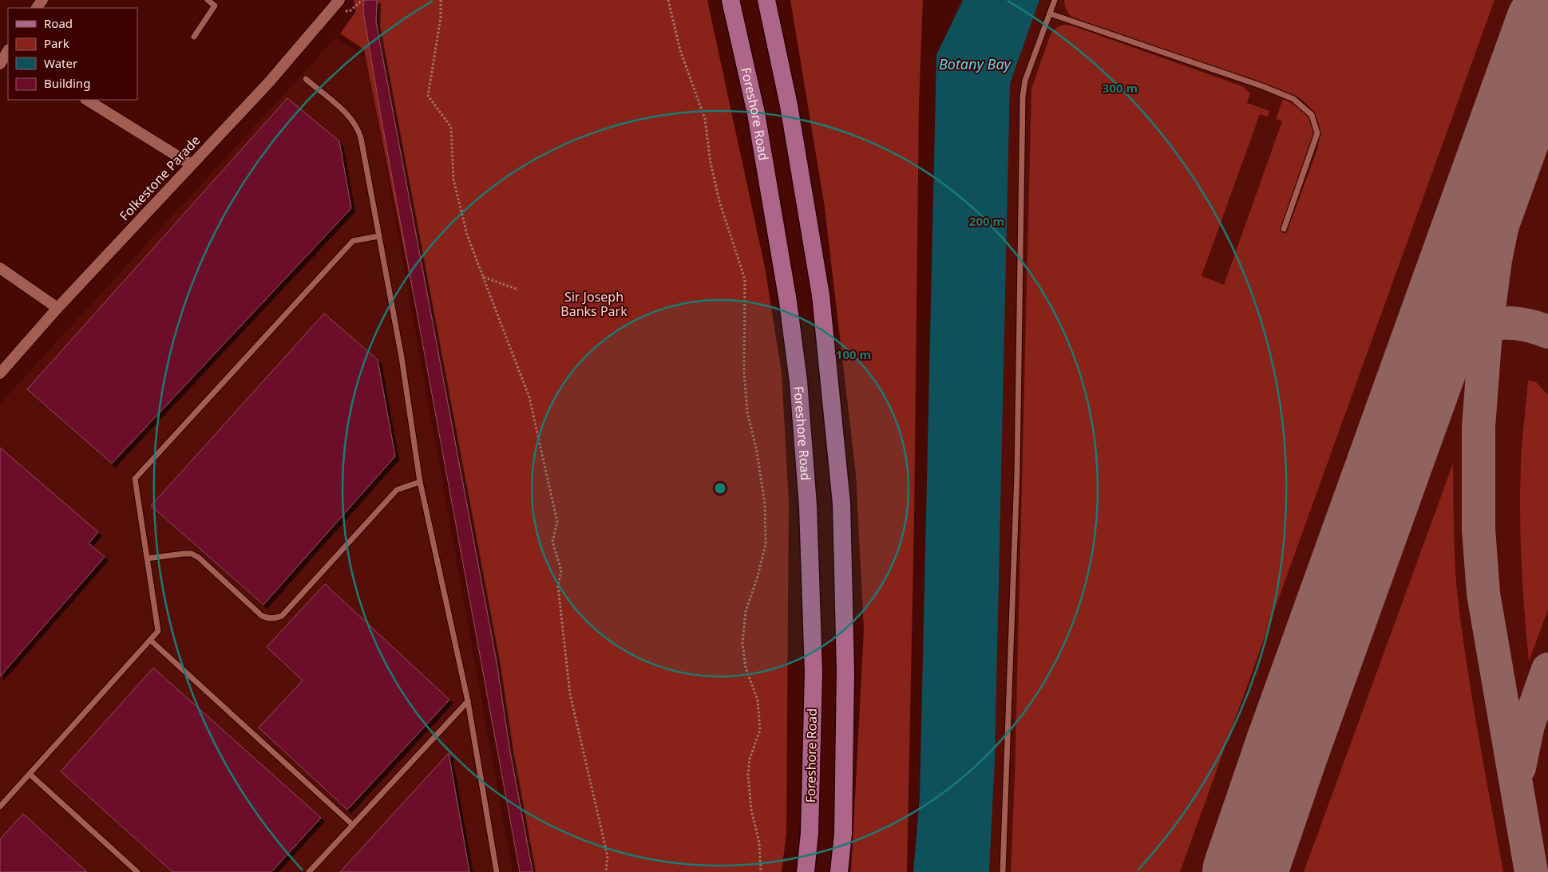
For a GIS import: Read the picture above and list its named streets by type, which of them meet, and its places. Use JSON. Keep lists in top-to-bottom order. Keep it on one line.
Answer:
{"streets":{"main road":["Foreshore Road"],"street":["Folkestone Parade"]},"water":["Botany Bay"],"parks":["Sir Joseph Banks Park"],"legend":["Road","Park","Water","Building"],"rings":["300 m","200 m","100 m"]}
